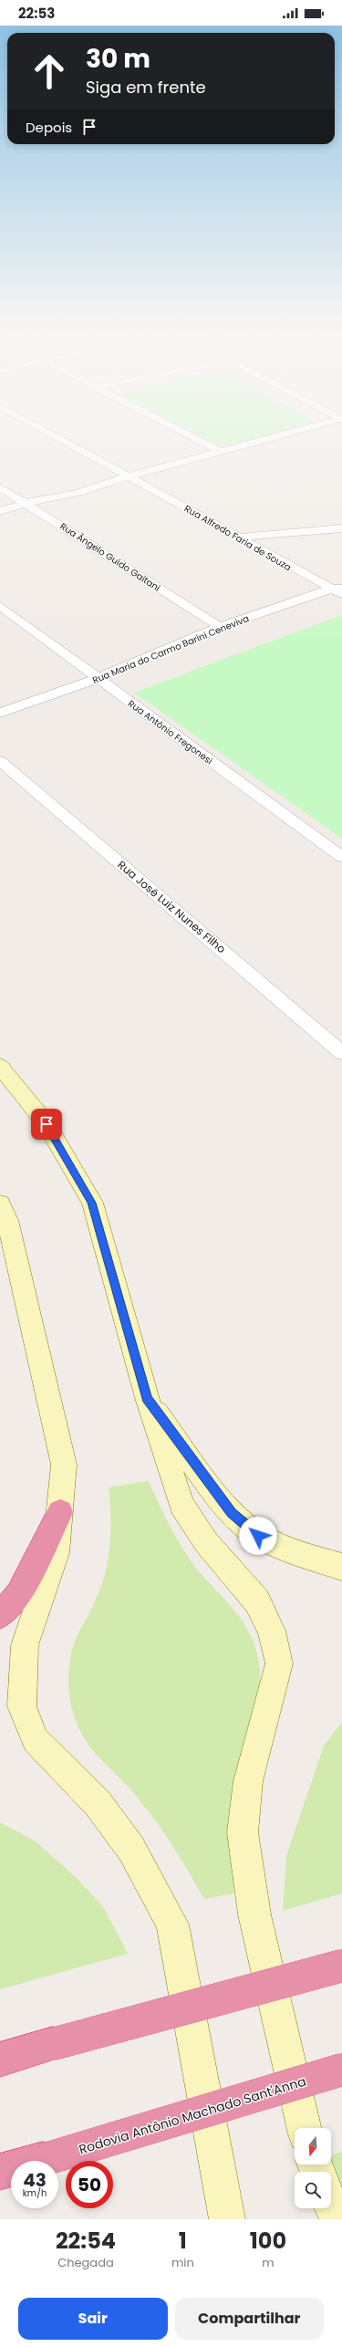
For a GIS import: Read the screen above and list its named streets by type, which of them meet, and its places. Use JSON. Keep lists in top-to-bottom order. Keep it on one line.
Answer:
{"streets":{"highway":["Rodovia Antônio Machado Sant'Anna"],"street":["Rua Alfredo Faria de Souza","Rua Ângelo Guido Gaitani","Rua Maria do Carmo Barini Ceneviva","Rua Antônio Fregonesi","Rua José Luiz Nunes Filho"]},"crossings":[["Rua Alfredo Faria de Souza","Rua Maria do Carmo Barini Ceneviva"],["Rua Ângelo Guido Gaitani","Rua Maria do Carmo Barini Ceneviva"],["Rua Maria do Carmo Barini Ceneviva","Rua Antônio Fregonesi"]],"north":"bottom","page":{"status":"22:53","turn":["30 m","Siga em frente"],"then":"Depois","speed":"43 km/h","limit":"50","eta":["22:54","Chegada","1","min","100","m"],"buttons":["Sair","Compartilhar"]}}
